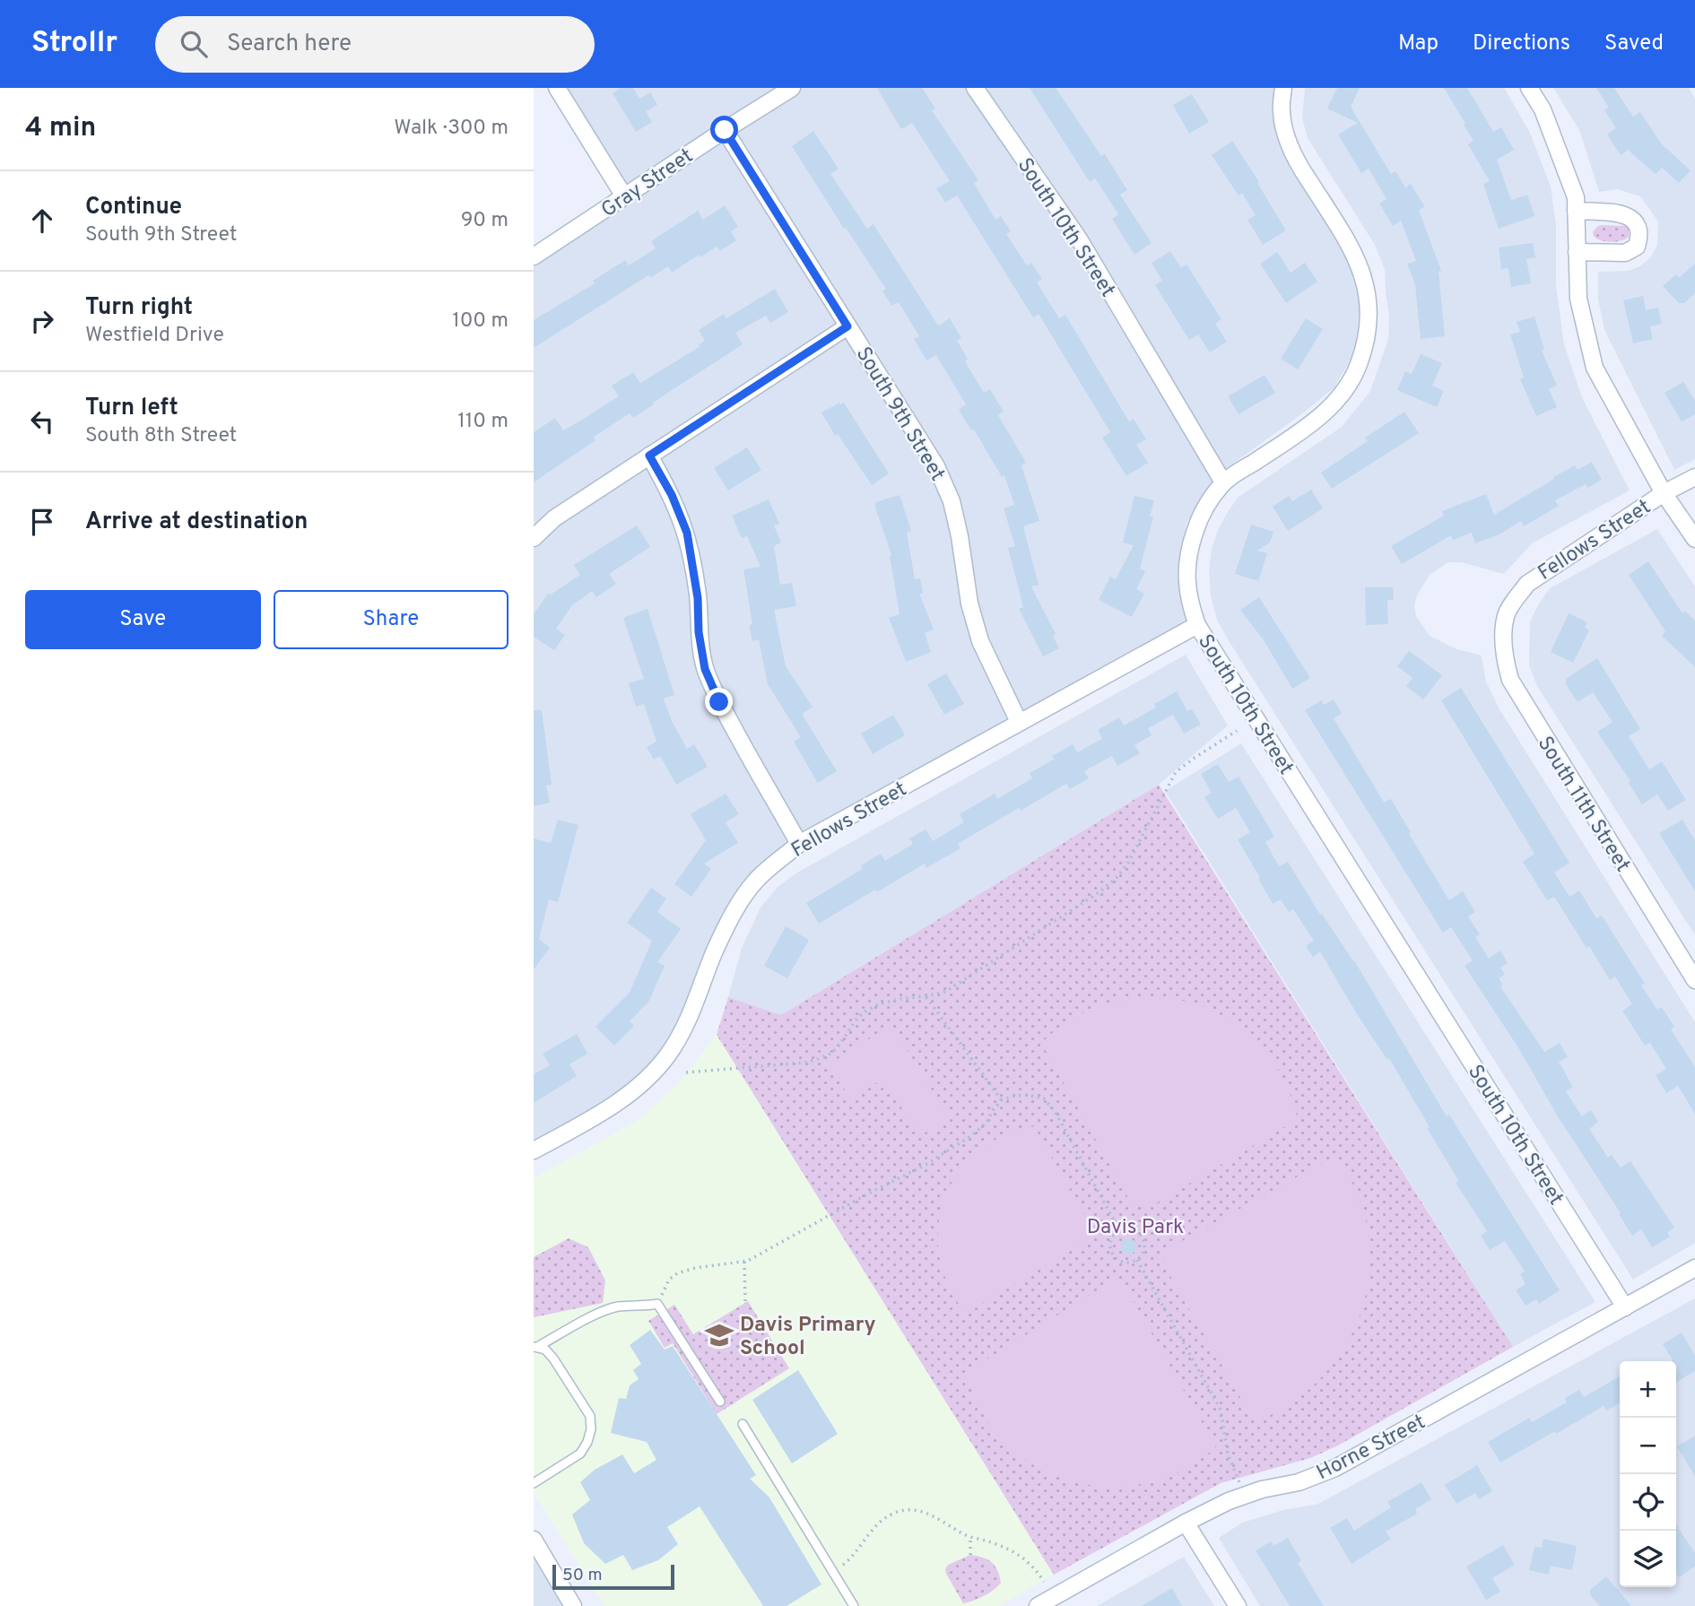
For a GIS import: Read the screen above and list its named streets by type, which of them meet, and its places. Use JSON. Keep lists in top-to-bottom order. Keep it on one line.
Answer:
{"streets":{"street":["Gray Street","South 10th Street","South 9th Street","Fellows Street","South 11th Street","Horne Street"]},"crossings":[["Gray Street","South 9th Street"],["South 10th Street","Fellows Street"],["South 10th Street","Horne Street"],["South 9th Street","Fellows Street"],["Fellows Street","South 11th Street"]],"parks":["Davis Park"],"places":{"school or university":["Davis Primary School"]},"scale_bar":"50 m","page":{"header":"Strollr","search":"Search here","nav":["Map","Directions","Saved"],"heading":["4 min","Walk · 300 m"],"list":[["Continue","South 9th Street","90 m"],["Turn right","Westfield Drive","100 m"],["Turn left","South 8th Street","110 m"],"Arrive at destination"],"buttons":["Save","Share"],"map_buttons":["+","−"],"scale":"50 m"}}
